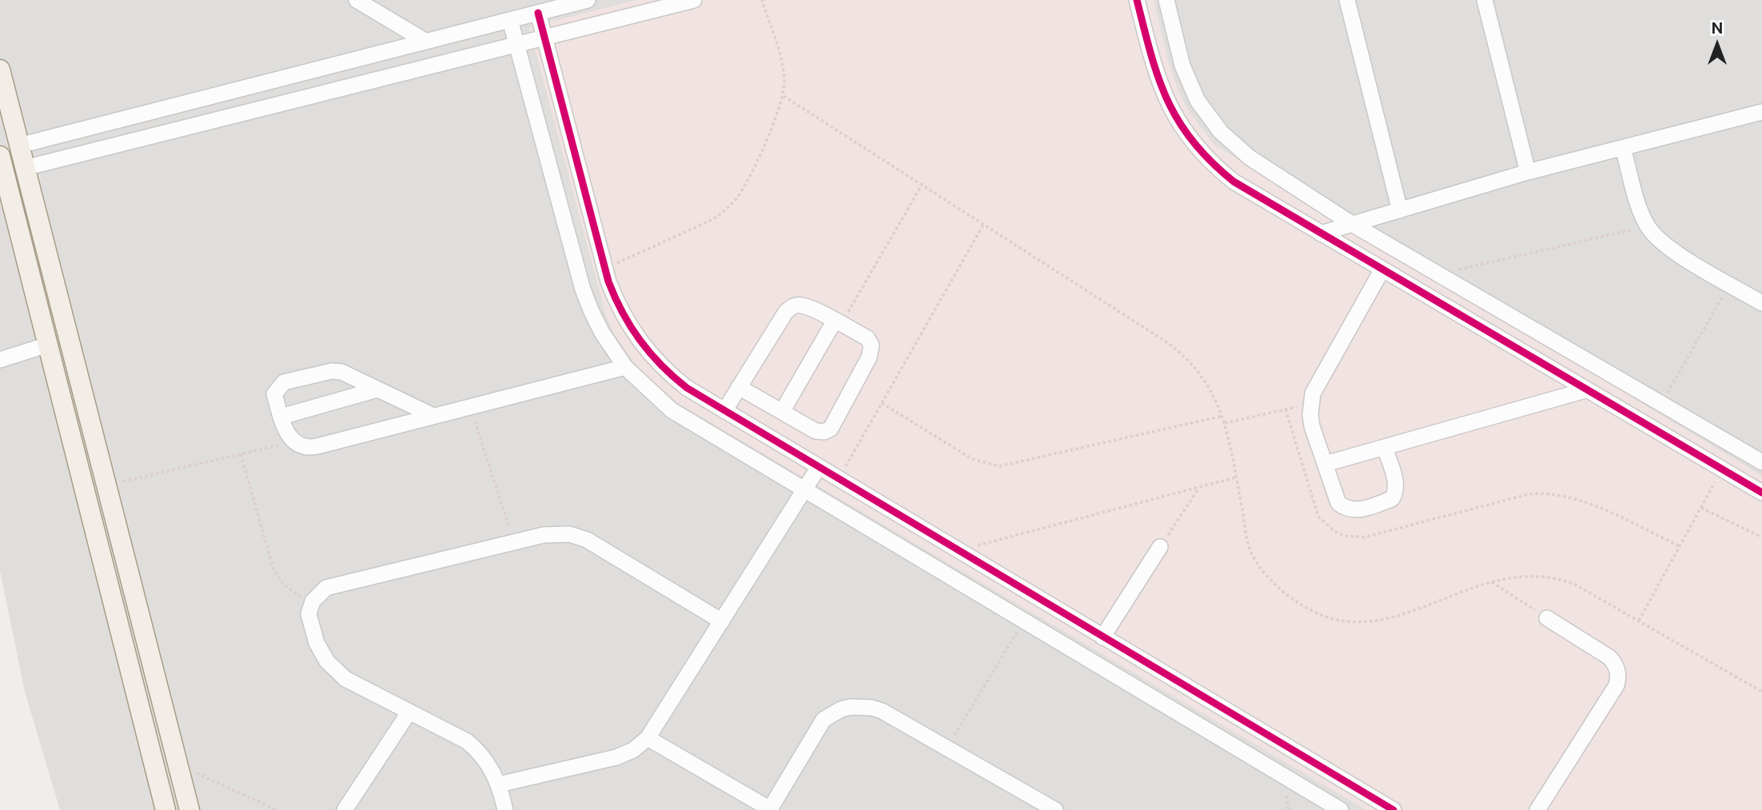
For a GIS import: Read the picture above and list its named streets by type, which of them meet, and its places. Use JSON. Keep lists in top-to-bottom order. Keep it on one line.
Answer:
{"north":"top"}
